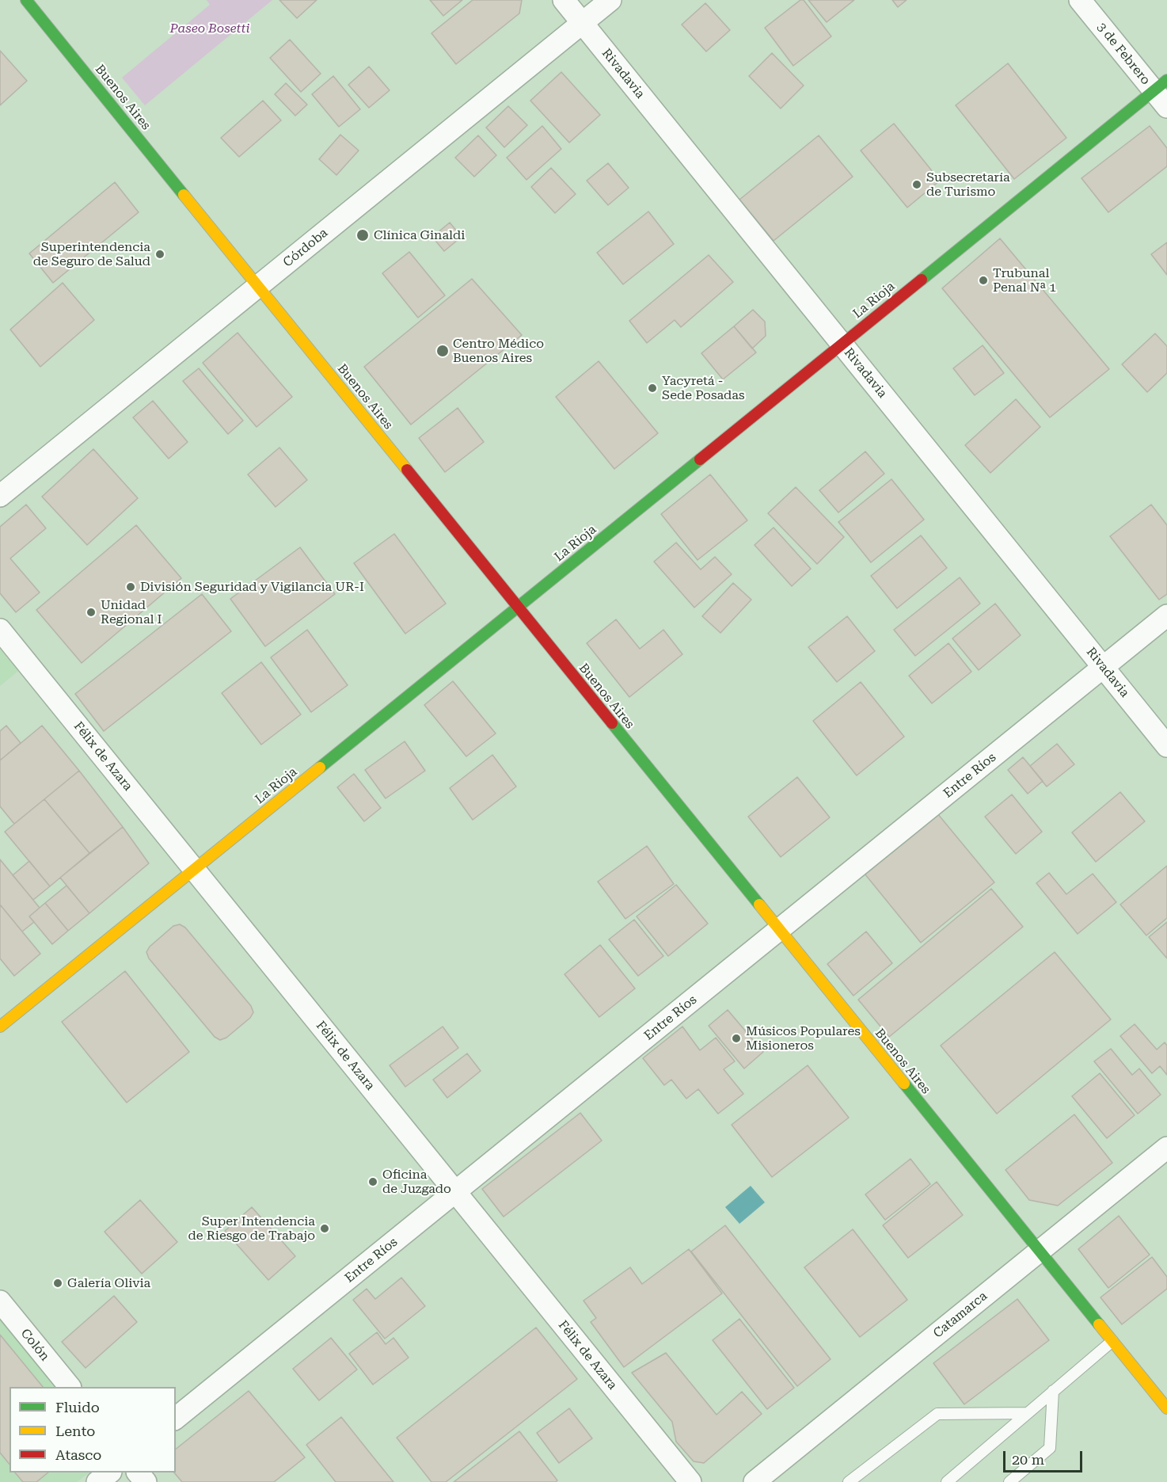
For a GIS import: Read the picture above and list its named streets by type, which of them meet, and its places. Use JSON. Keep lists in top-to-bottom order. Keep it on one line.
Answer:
{"streets":{"street":["3 de Febrero","Rivadavia","Buenos Aires","Córdoba","La Rioja","Félix de Azara","Entre Ríos","Catamarca","Colón"]},"crossings":[["3 de Febrero","La Rioja"],["Rivadavia","Córdoba"],["Rivadavia","La Rioja"],["Rivadavia","Entre Ríos"],["Buenos Aires","Córdoba"],["Buenos Aires","La Rioja"],["Buenos Aires","Entre Ríos"],["Buenos Aires","Catamarca"],["La Rioja","Félix de Azara"],["Félix de Azara","Entre Ríos"]],"parks":["Paseo Bosetti"],"places":["Subsecretaría de Turismo","Clínica Ginaldi","Superintendencia de Seguro de Salud","Trubunal Penal Nª 1","Centro Médico Buenos Aires","Yacyretá - Sede Posadas","División Seguridad y Vigilancia UR-I","Unidad Regional I","Músicos Populares Misioneros","Oficina de Juzgado","Super Intendencia de Riesgo de Trabajo","Galería Olivia"],"legend":["Fluido","Lento","Atasco"],"scale_bar":"20 m"}
